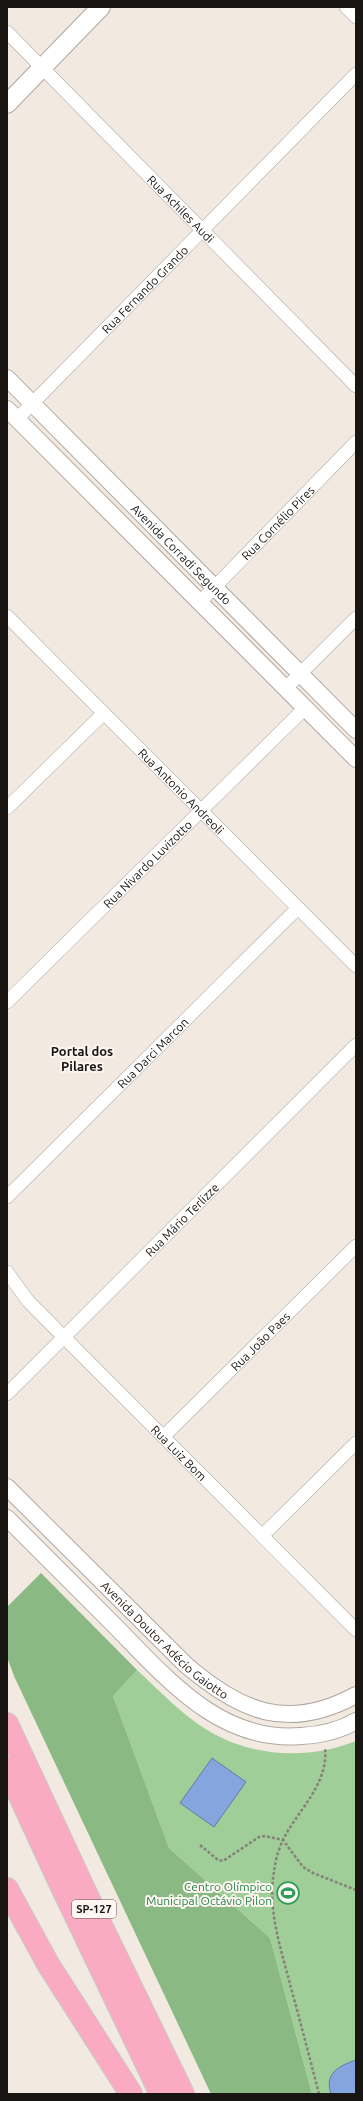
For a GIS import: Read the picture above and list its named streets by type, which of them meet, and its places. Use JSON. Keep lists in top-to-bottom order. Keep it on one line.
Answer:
{"streets":{"highway":["SP-127"],"street":["Rua Achiles Audi","Rua Fernando Grando","Rua Cornélio Pires","Avenida Corradi Segundo","Rua Antonio Andreoli","Rua Nivardo Luvizotto","Rua Darci Marcon","Rua Mário Terlizze","Rua João Paes","Rua Luiz Bom","Avenida Doutor Adécio Gaiotto"]},"crossings":[["Rua Achiles Audi","Rua Fernando Grando"],["Rua Fernando Grando","Avenida Corradi Segundo"],["Rua Cornélio Pires","Avenida Corradi Segundo"],["Avenida Corradi Segundo","Rua Nivardo Luvizotto"],["Rua Antonio Andreoli","Rua Nivardo Luvizotto"],["Rua Antonio Andreoli","Rua Darci Marcon"],["Rua Mário Terlizze","Rua Luiz Bom"],["Rua João Paes","Rua Luiz Bom"]],"districts":["Portal dos Pilares"],"places":{"sports":["Centro Olímpico Municipal Octávio Pilon"]}}
